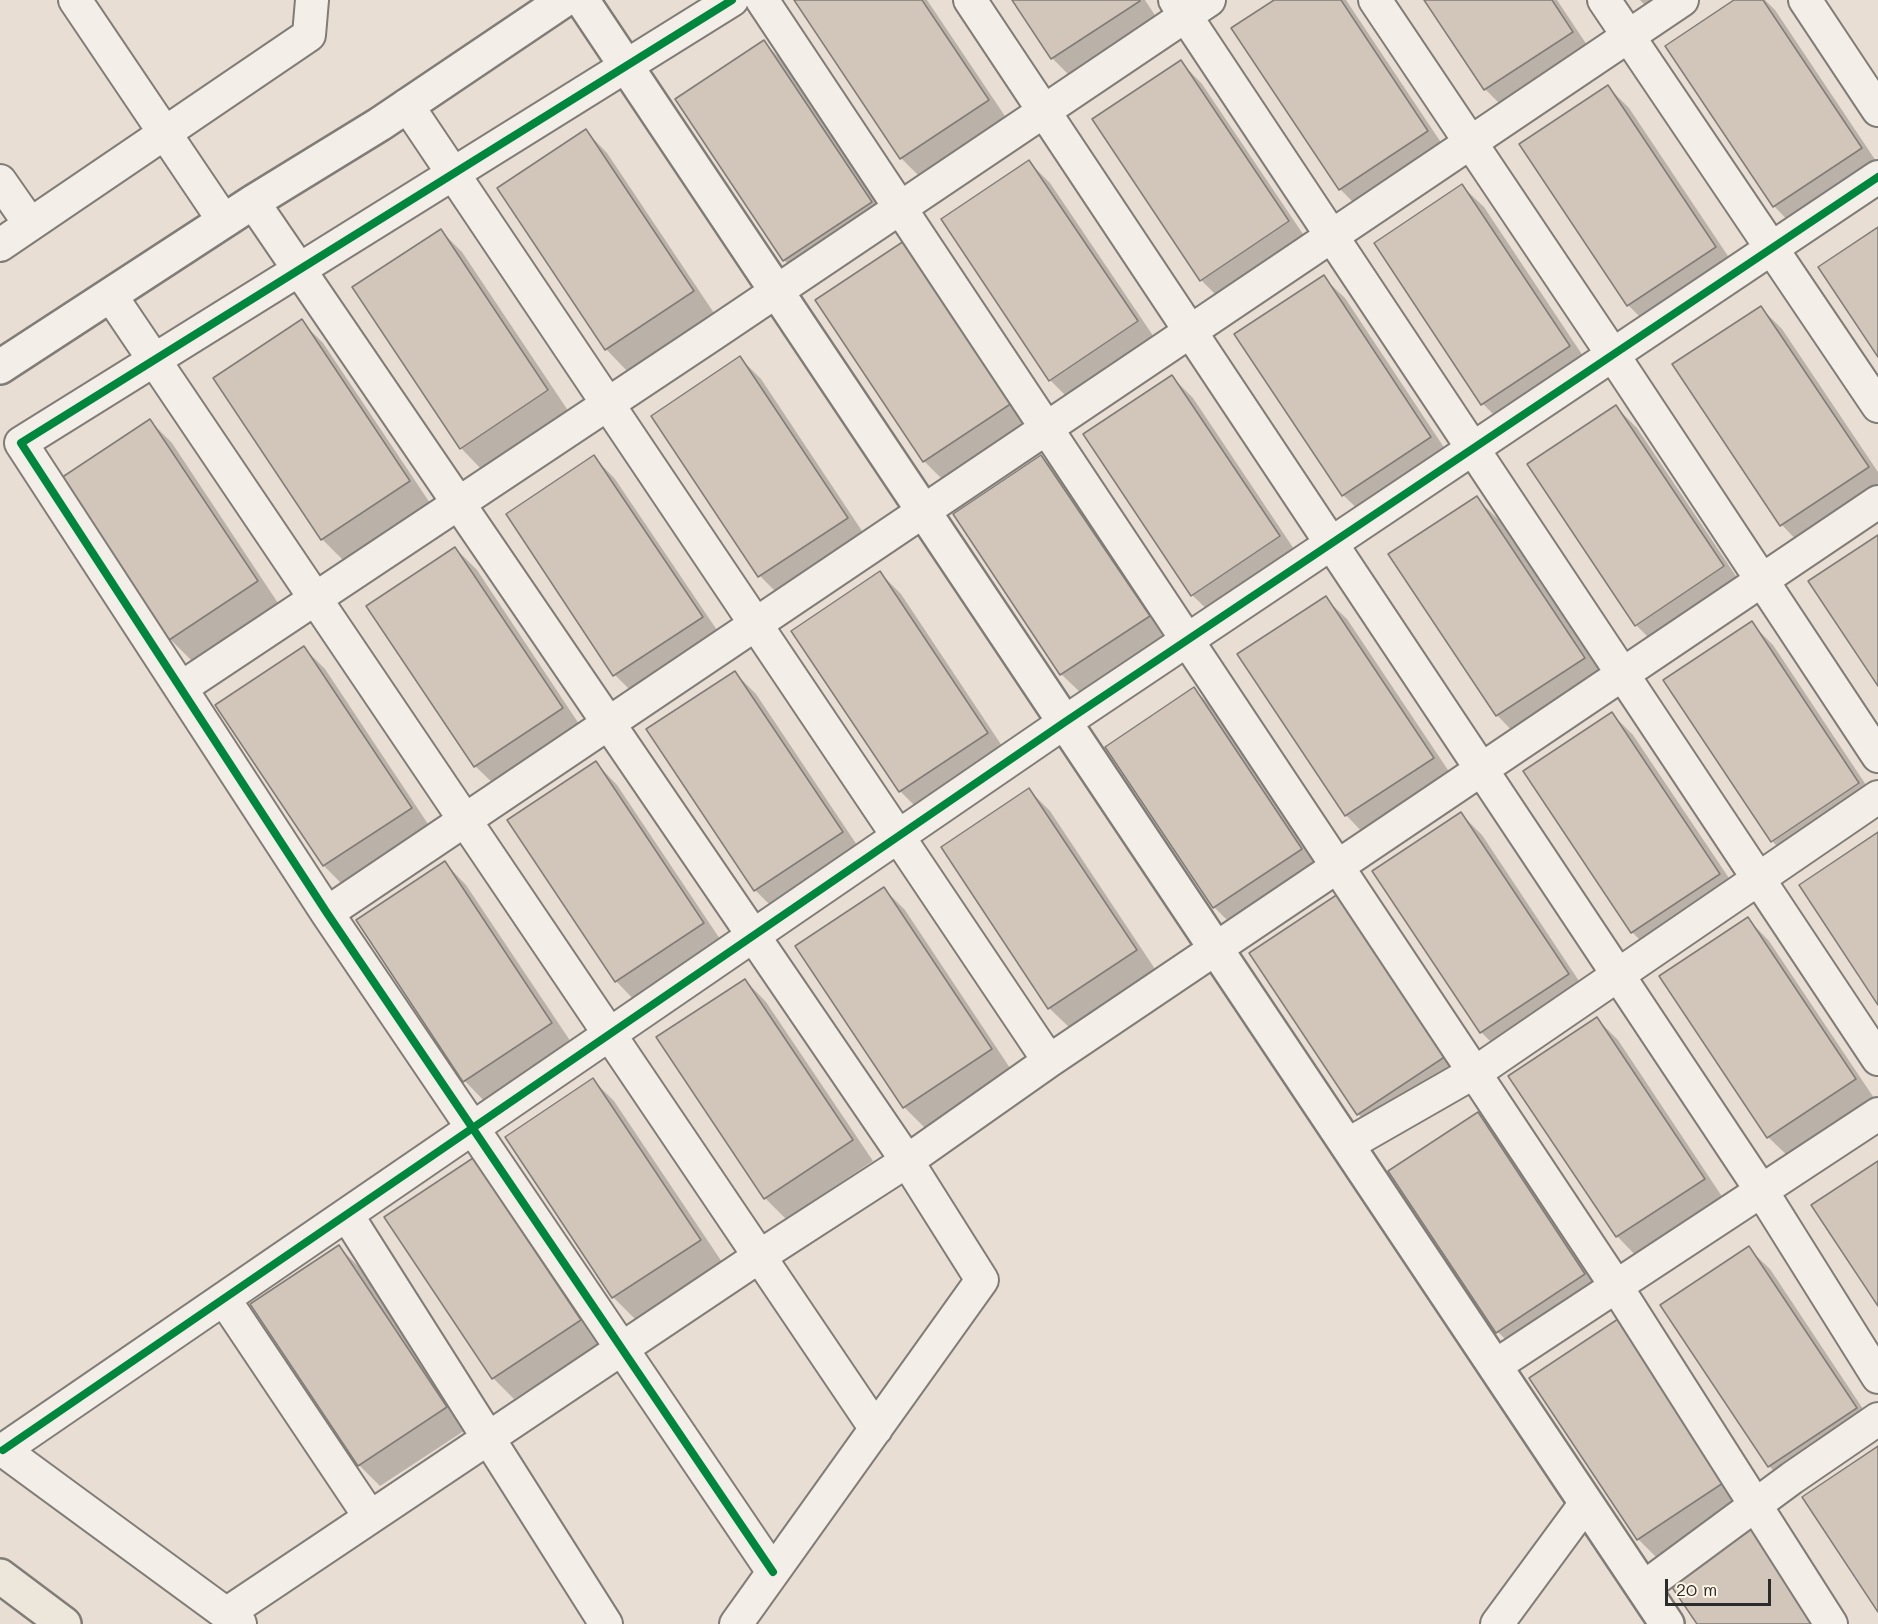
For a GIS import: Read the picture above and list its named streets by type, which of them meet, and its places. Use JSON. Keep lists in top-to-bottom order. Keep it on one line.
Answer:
{"scale_bar":"20 m"}
